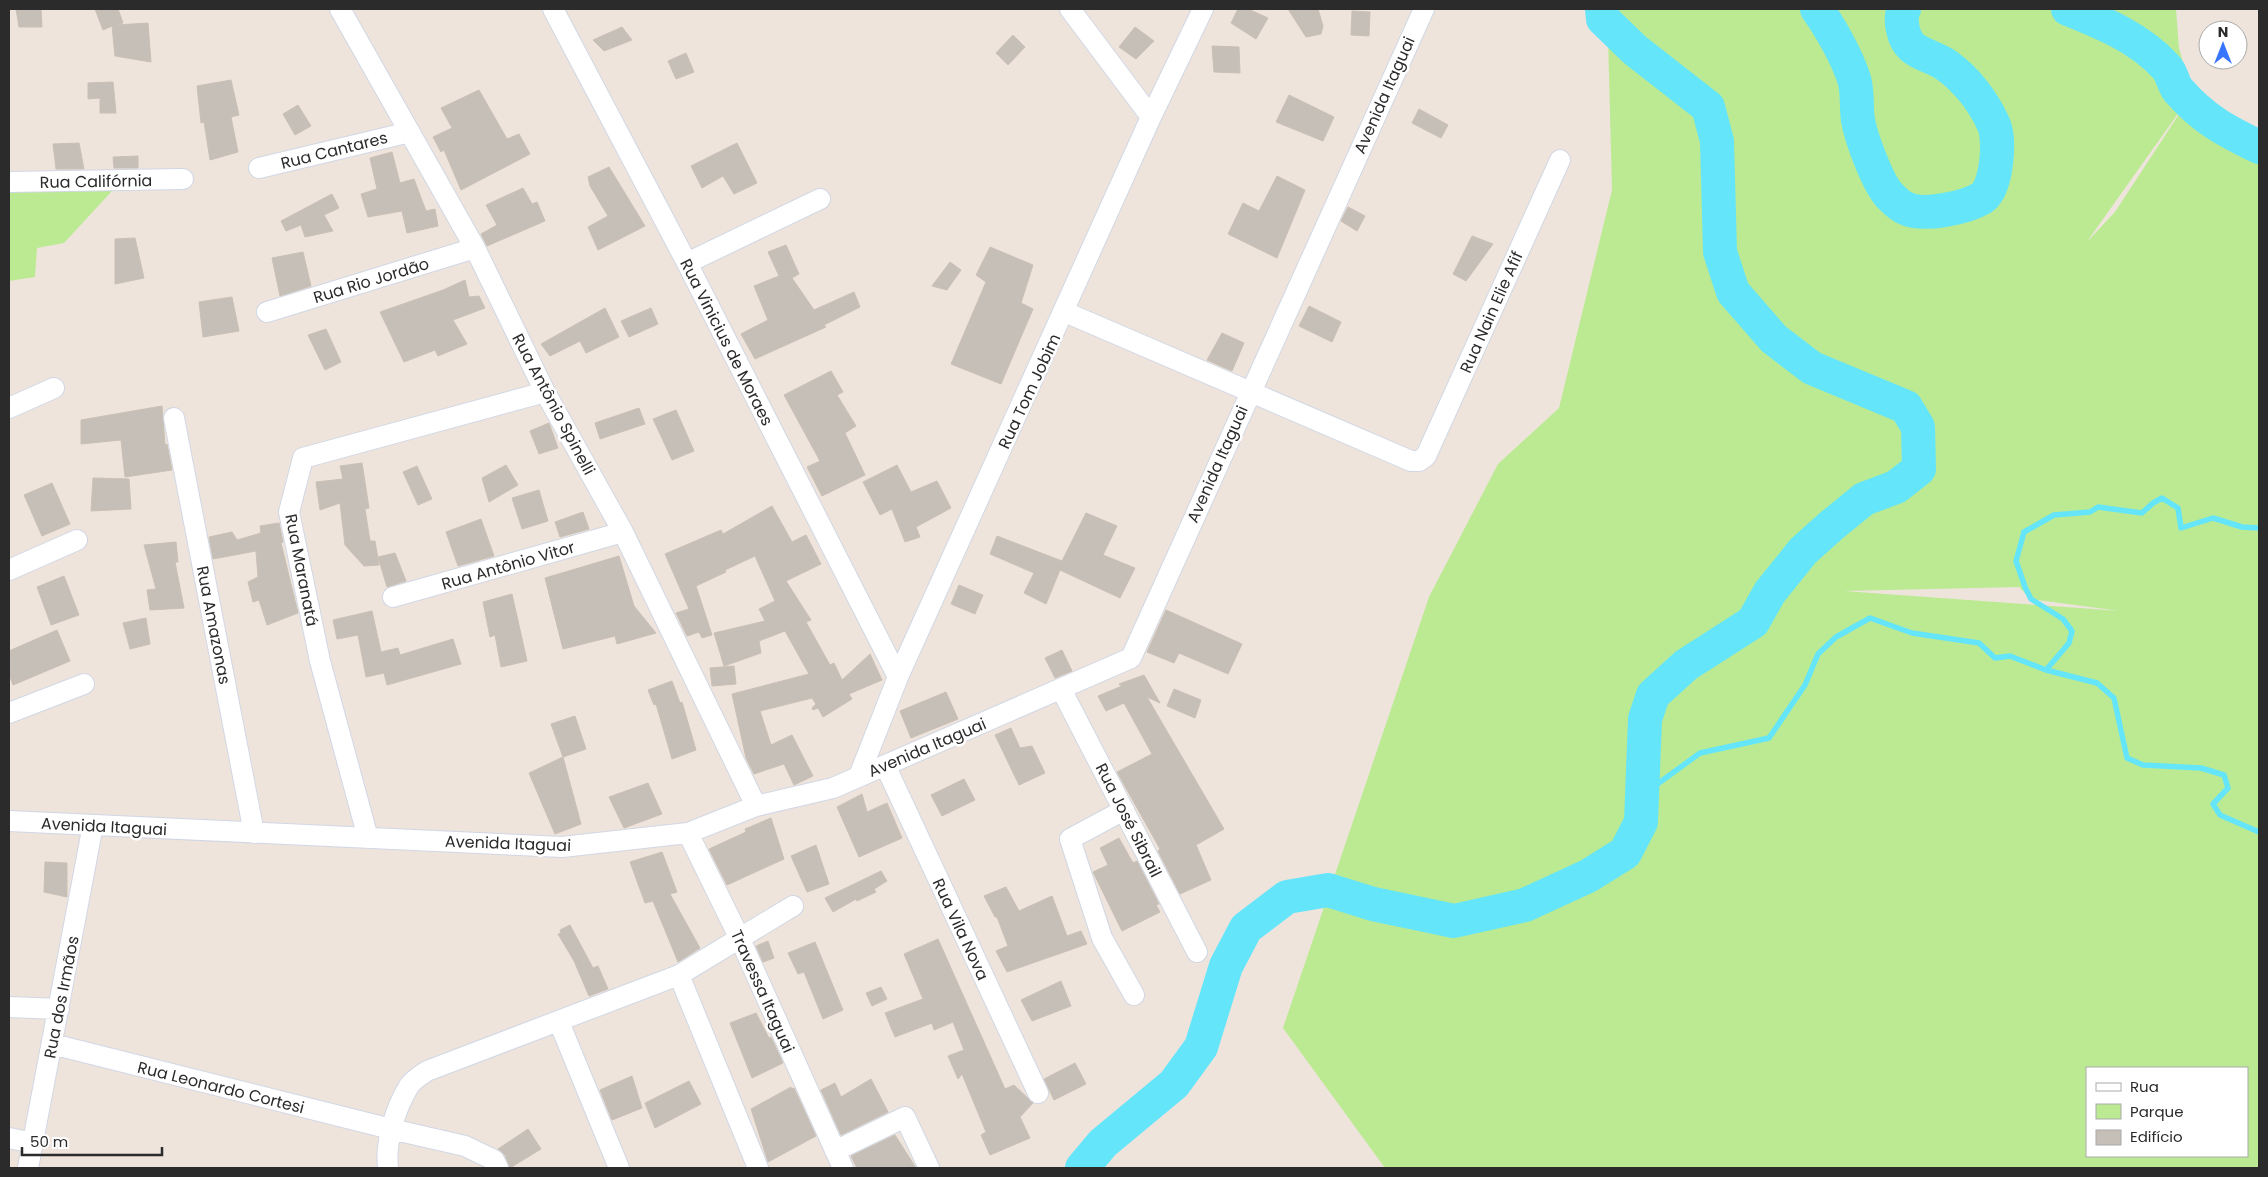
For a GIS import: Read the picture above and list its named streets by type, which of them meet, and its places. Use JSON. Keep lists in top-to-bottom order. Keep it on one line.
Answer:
{"streets":{"street":["Avenida Itaguai","Rua Cantares","Rua Califórnia","Rua Rio Jordão","Rua Nain Elie Afif","Rua Vinicius de Moraes","Rua Tom Jobim","Rua Antônio Spinelli","Rua Antônio Vitor","Rua Maranatá","Rua Amazonas","Rua José Sibrail","Rua Vila Nova","Travessa Itaguai","Rua dos Irmãos","Rua Leonardo Cortesi"]},"crossings":[["Avenida Itaguai","Rua Nain Elie Afif"],["Avenida Itaguai","Rua Tom Jobim"],["Avenida Itaguai","Rua Antônio Spinelli"],["Avenida Itaguai","Rua Maranatá"],["Avenida Itaguai","Rua Amazonas"],["Avenida Itaguai","Rua José Sibrail"],["Avenida Itaguai","Rua Vila Nova"],["Avenida Itaguai","Travessa Itaguai"],["Avenida Itaguai","Rua dos Irmãos"],["Rua Cantares","Rua Antônio Spinelli"],["Rua Rio Jordão","Rua Antônio Spinelli"],["Rua Vinicius de Moraes","Rua Tom Jobim"],["Rua Antônio Spinelli","Rua Antônio Vitor"],["Rua Antônio Spinelli","Rua Maranatá"],["Rua dos Irmãos","Rua Leonardo Cortesi"]],"legend":["Rua","Parque","Edifício"],"scale_bar":"50 m","north":"top"}
